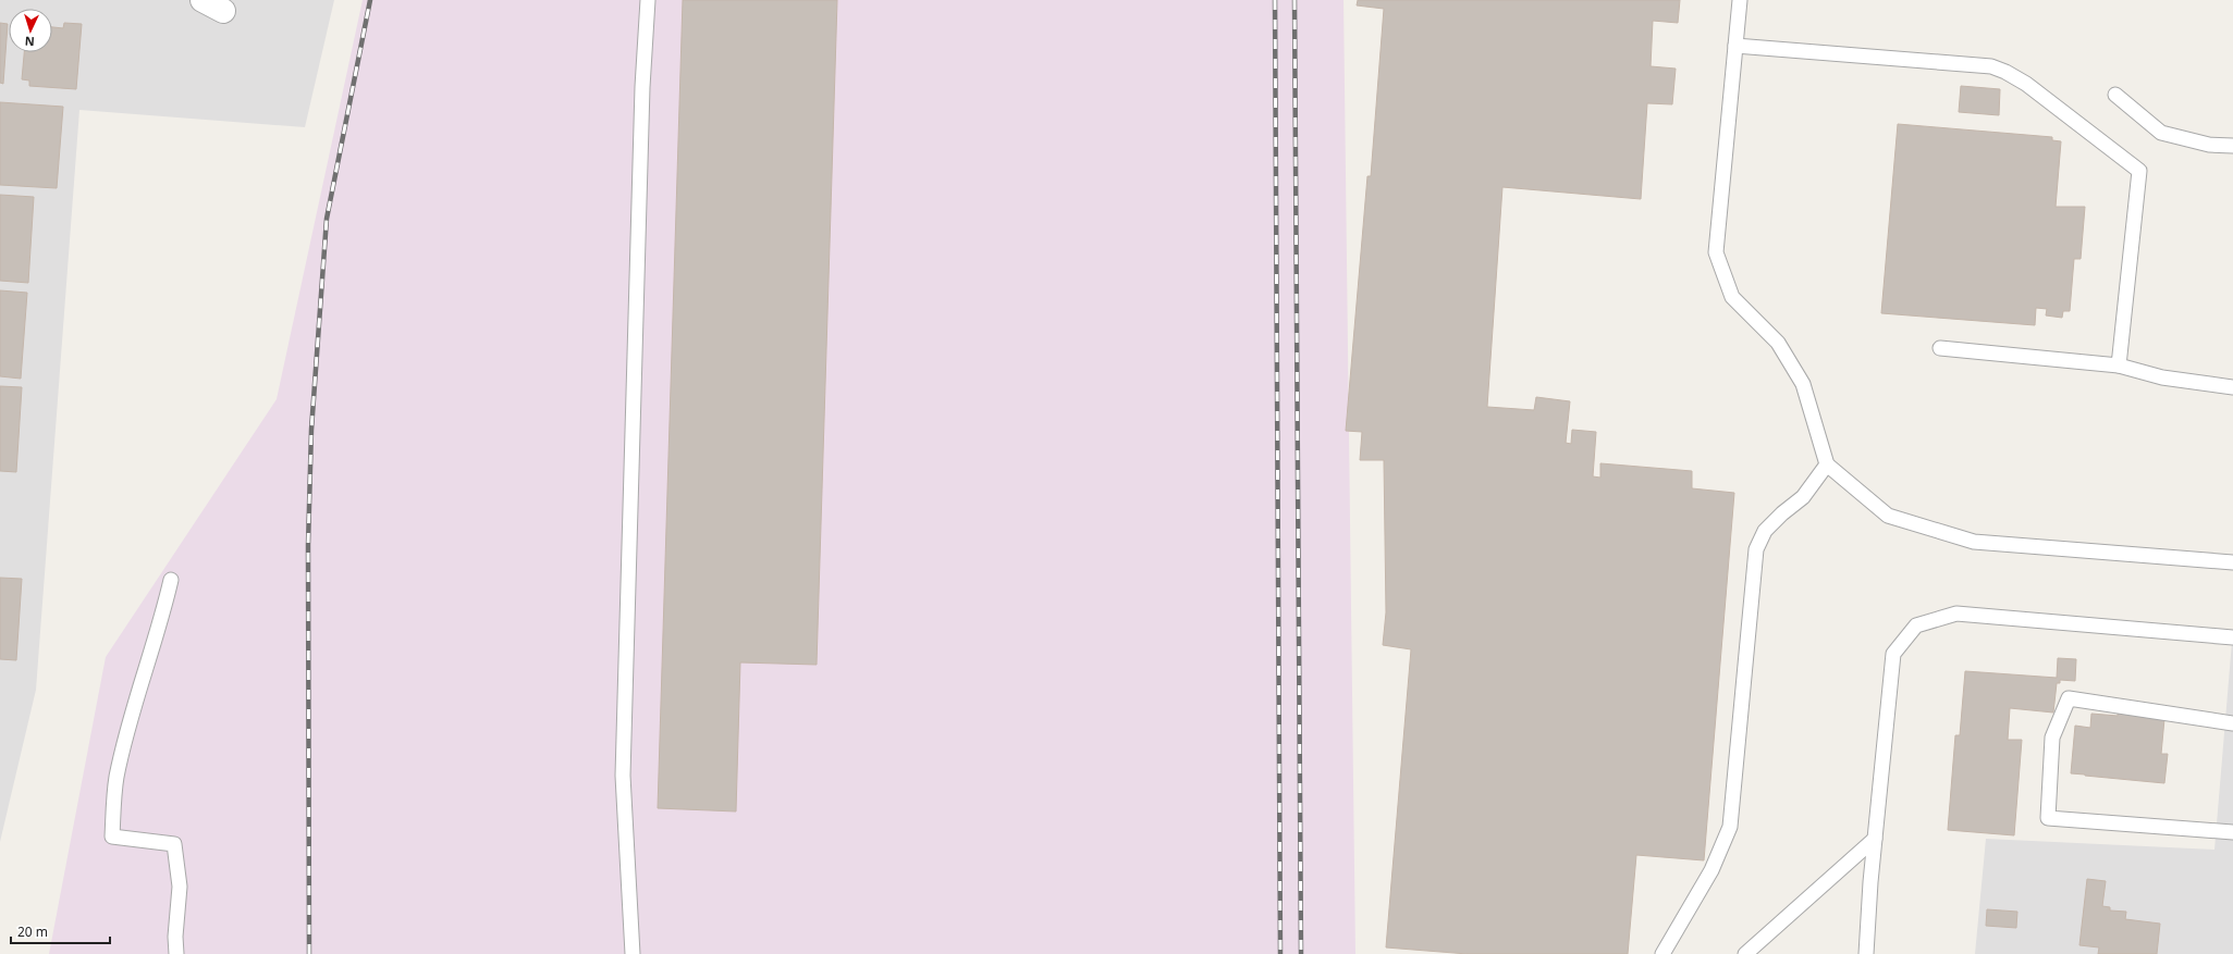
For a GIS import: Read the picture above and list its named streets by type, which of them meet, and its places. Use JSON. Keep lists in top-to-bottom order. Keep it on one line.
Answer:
{"scale_bar":"20 m","north":"bottom"}
